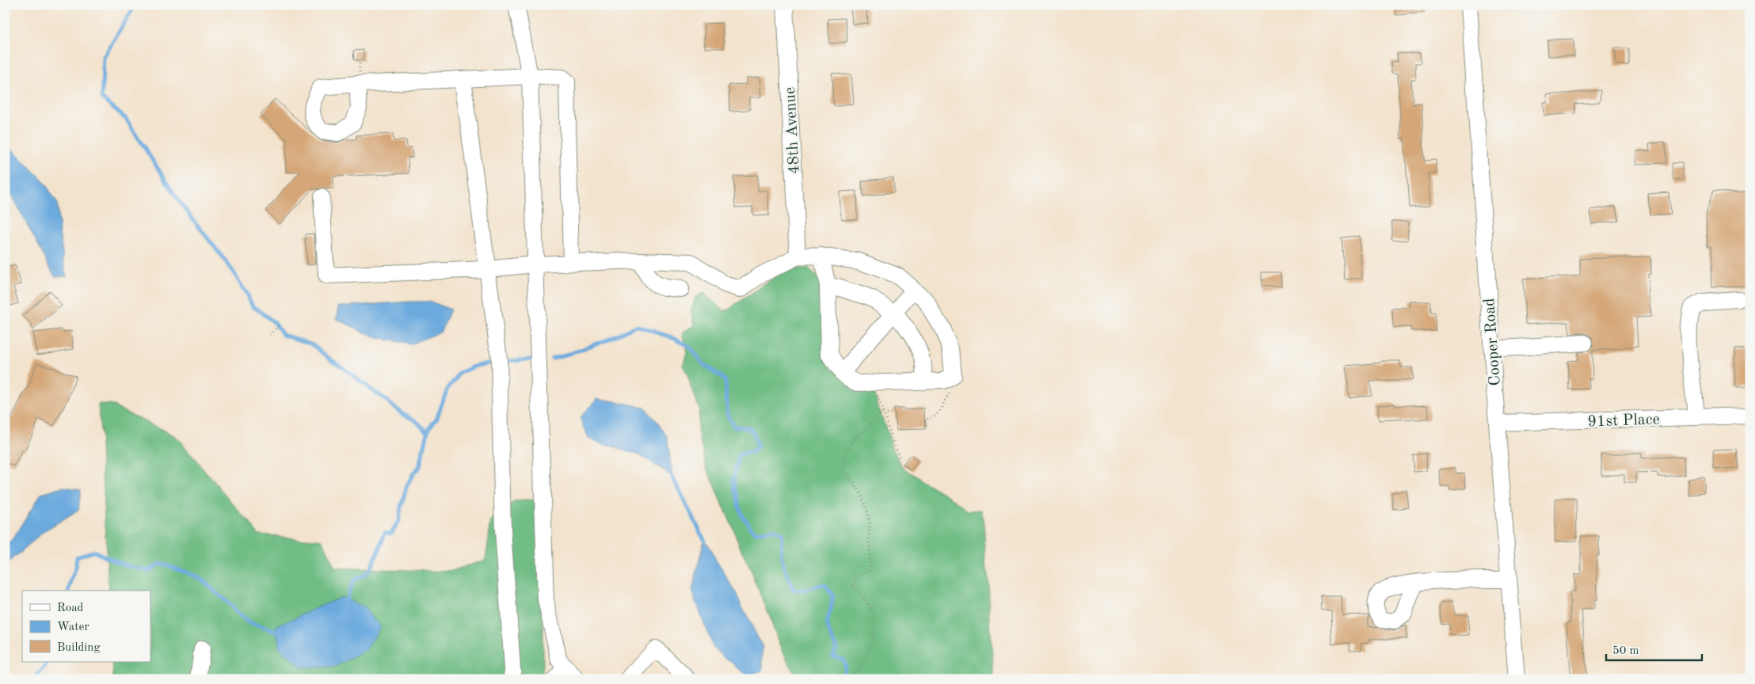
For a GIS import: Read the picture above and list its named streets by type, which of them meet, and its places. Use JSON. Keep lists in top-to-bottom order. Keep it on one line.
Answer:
{"streets":{"street":["48th Avenue","Cooper Road","91st Place"]},"crossings":[["Cooper Road","91st Place"]],"legend":["Road","Water","Building"],"scale_bar":"50 m"}
